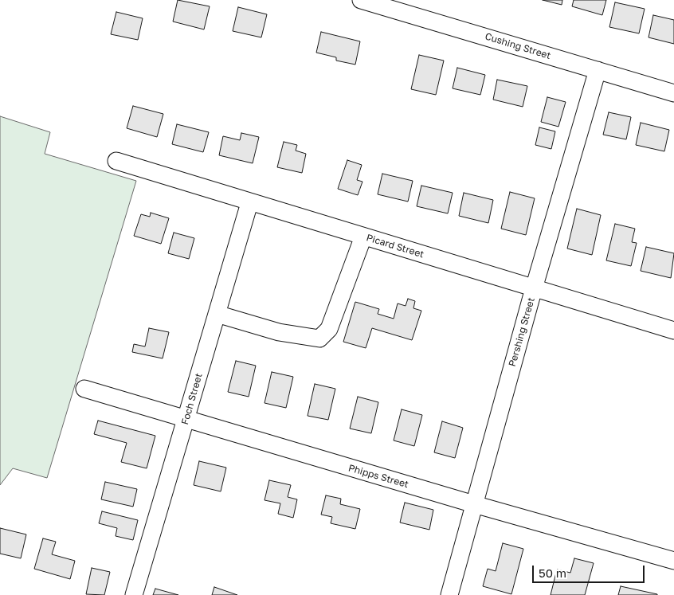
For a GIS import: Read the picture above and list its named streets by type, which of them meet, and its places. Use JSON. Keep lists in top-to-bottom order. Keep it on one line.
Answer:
{"streets":{"street":["Cushing Street","Picard Street","Pershing Street","Foch Street","Phipps Street"]},"crossings":[["Cushing Street","Pershing Street"],["Picard Street","Pershing Street"],["Picard Street","Foch Street"],["Pershing Street","Phipps Street"],["Foch Street","Phipps Street"]],"scale_bar":"50 m"}
